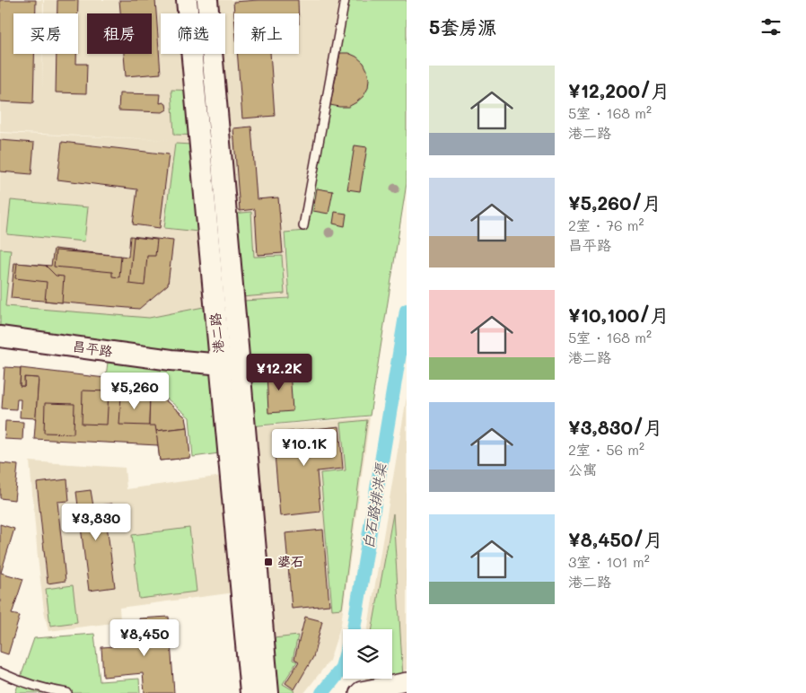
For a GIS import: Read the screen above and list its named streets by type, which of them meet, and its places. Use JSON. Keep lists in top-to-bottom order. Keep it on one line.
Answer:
{"streets":{"street":["港二路","昌平路"]},"crossings":[["港二路","昌平路"]],"water":["白石路排洪渠"],"places":{"transit":["婆石"]},"page":{"heading":"5套房源","chip":["买房","租房","筛选","新上"],"list":[{"name":"¥12,200/月","note":"5室 · 168 m² · 港二路"},{"name":"¥5,260/月","note":"2室 · 76 m² · 昌平路"},{"name":"¥10,100/月","note":"5室 · 168 m² · 港二路"},{"name":"¥3,830/月","note":"2室 · 56 m² · 公寓"},{"name":"¥8,450/月","note":"3室 · 101 m² · 港二路"}],"price":["¥12.2K","¥5,260","¥10.1K","¥3,830","¥8,450"]}}
